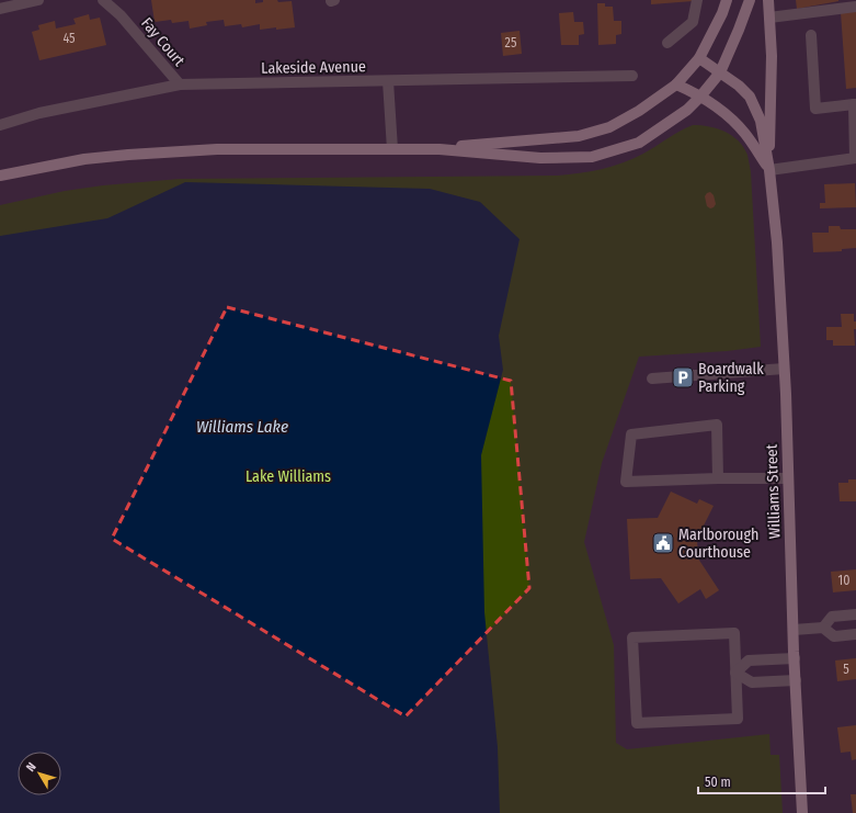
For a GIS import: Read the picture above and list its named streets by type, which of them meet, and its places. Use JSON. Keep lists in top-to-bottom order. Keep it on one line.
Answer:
{"streets":{"main road":["Williams Street"],"street":["Fay Court","Lakeside Avenue"]},"crossings":[["Fay Court","Lakeside Avenue"]],"water":["Williams Lake"],"parks":["Lake Williams"],"places":{"parking":["Boardwalk Parking"],"public building":["Marlborough Courthouse"]},"house_numbers":["45","25","10","5"],"scale_bar":"50 m","north":"top left"}
